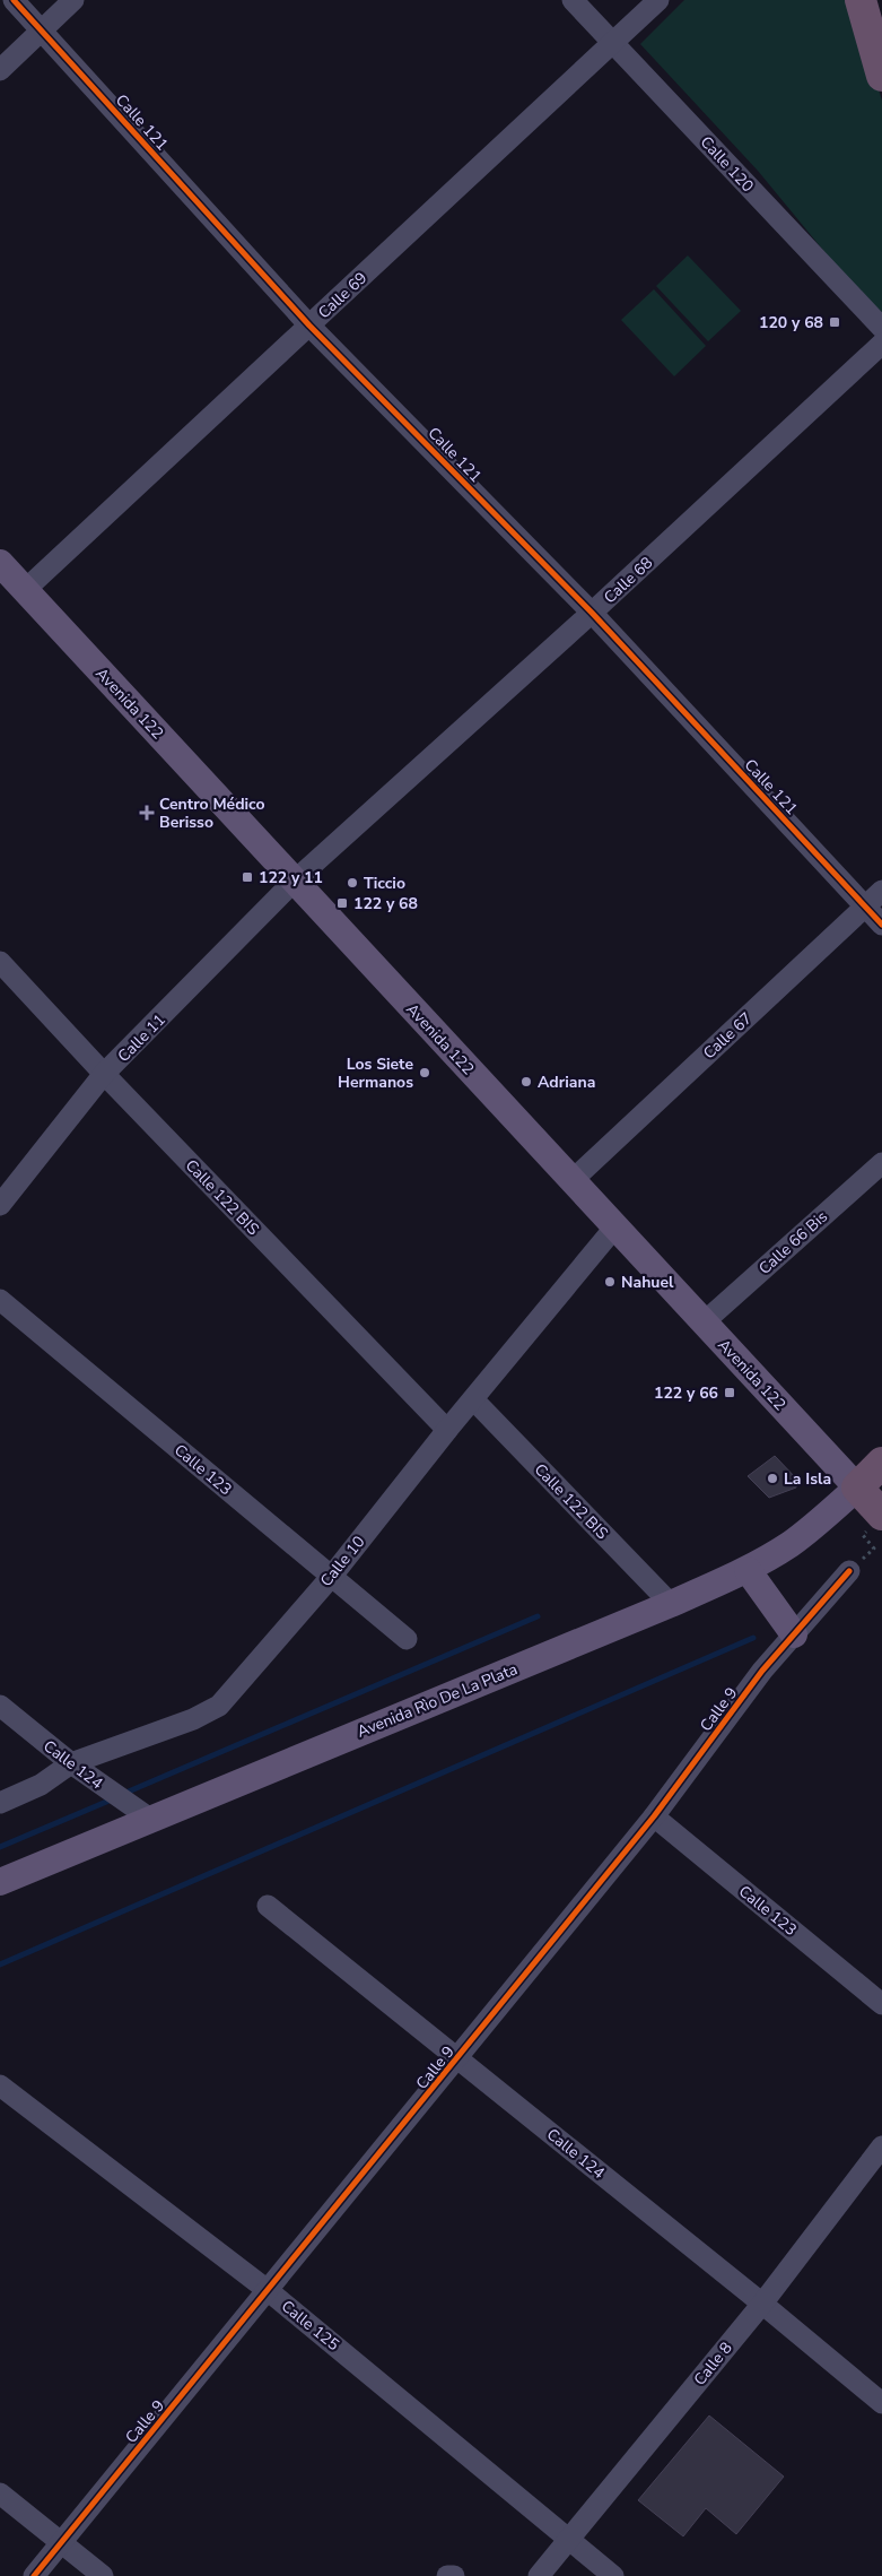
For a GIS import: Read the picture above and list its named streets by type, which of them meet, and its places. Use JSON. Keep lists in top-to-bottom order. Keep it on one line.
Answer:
{"streets":{"highway":["Avenida 122"],"main road":["Avenida Rìo De La Plata"],"street":["Calle 121","Calle 120","Calle 69","Calle 68","Calle 67","Calle 11","Calle 122 BIS","Calle 66 Bis","Calle 123","Calle 10","Calle 9","Calle 124","Calle 125","Calle 8"]},"crossings":[["Calle 121","Calle 69"],["Calle 121","Calle 68"],["Calle 121","Calle 67"],["Calle 120","Calle 69"],["Calle 69","Avenida 122"],["Calle 68","Avenida 122"],["Calle 68","Calle 11"],["Avenida 122","Calle 67"],["Avenida 122","Calle 11"],["Avenida 122","Calle 66 Bis"],["Avenida 122","Calle 10"],["Avenida 122","Avenida Rìo De La Plata"],["Calle 11","Calle 122 BIS"],["Calle 122 BIS","Calle 10"],["Calle 122 BIS","Avenida Rìo De La Plata"],["Calle 123","Calle 10"],["Calle 123","Calle 9"],["Calle 10","Calle 124"],["Avenida Rìo De La Plata","Calle 124"],["Calle 9","Calle 124"],["Calle 9","Calle 125"],["Calle 124","Calle 8"],["Calle 125","Calle 8"]],"places":{"transit":["120 y 68","122 y 11","122 y 68","122 y 66"],"health":["Centro Médico Berisso"],"other":["Ticcio","Los Siete Hermanos","Adriana","Nahuel","La Isla"]}}
